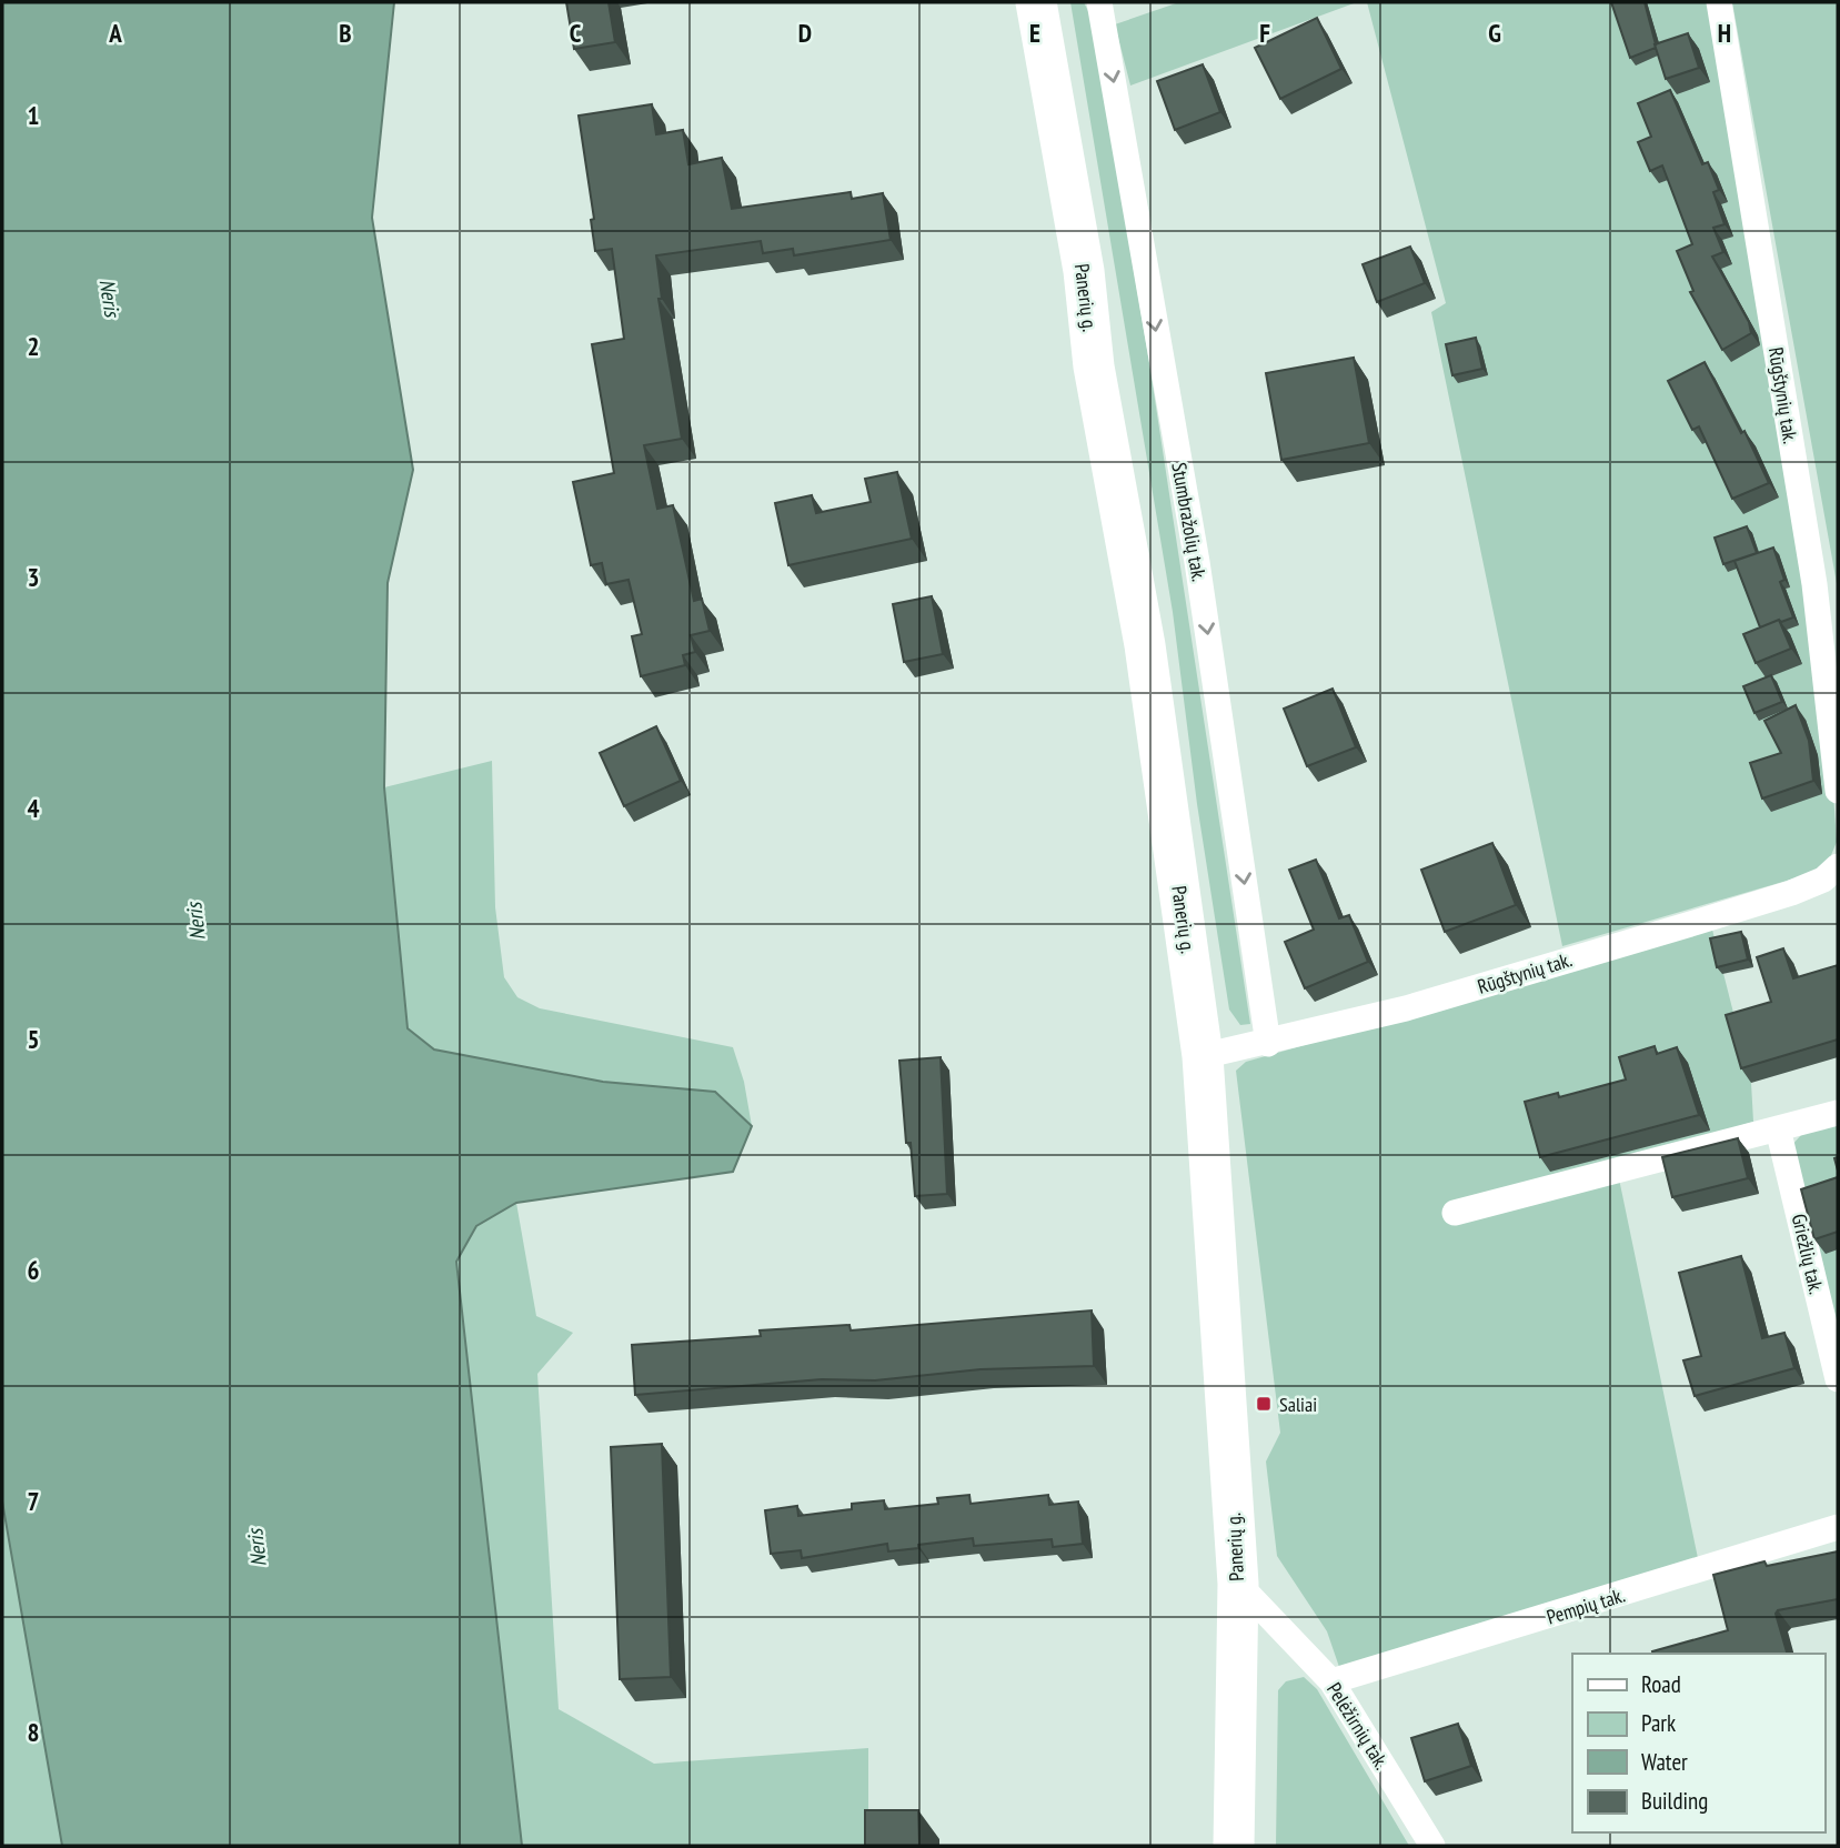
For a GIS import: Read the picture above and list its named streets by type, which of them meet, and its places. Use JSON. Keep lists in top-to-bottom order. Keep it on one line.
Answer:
{"streets":{"main road":["Panerių g."],"street":["Rūgštynių tak.","Stumbražolių tak.","Griežlių tak.","Pempių tak.","Pelėžirnių tak."]},"crossings":[["Panerių g.","Rūgštynių tak."],["Panerių g.","Pelėžirnių tak."],["Rūgštynių tak.","Stumbražolių tak."],["Pempių tak.","Pelėžirnių tak."]],"one_way":["Stumbražolių tak."],"water":["Neris"],"places":{"transit":["Saliai"]},"legend":["Road","Park","Water","Building"],"grid":{"columns":["A","B","C","D","E","F","G","H"],"rows":["1","2","3","4","5","6","7","8"]}}
